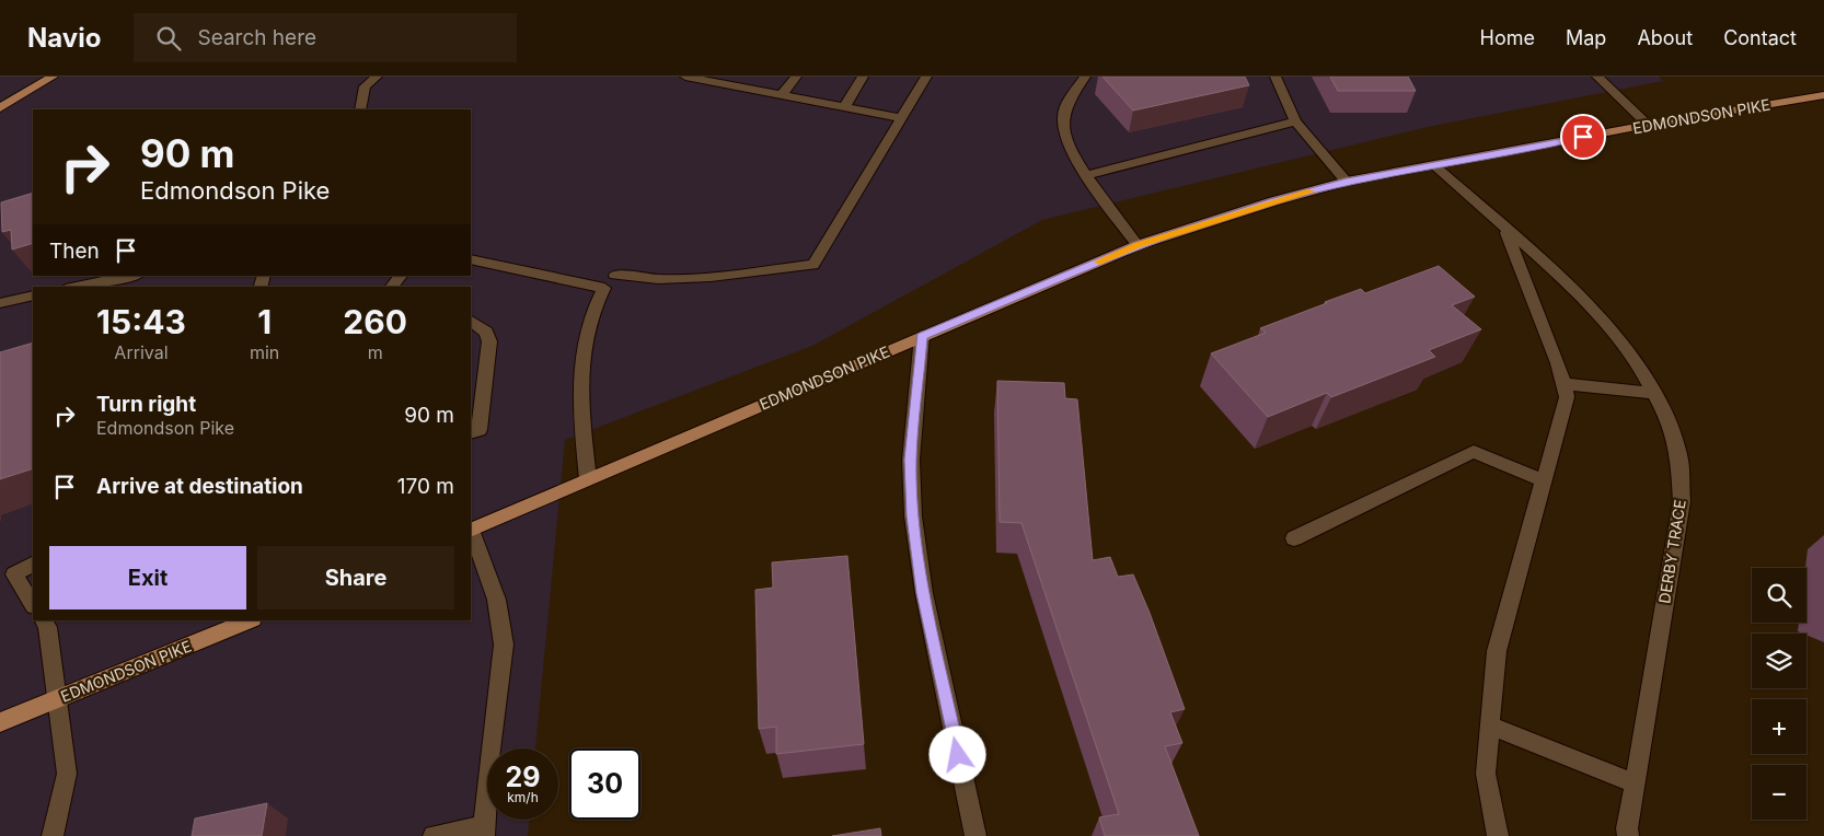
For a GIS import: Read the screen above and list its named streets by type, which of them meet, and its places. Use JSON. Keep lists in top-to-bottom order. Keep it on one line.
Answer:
{"streets":{"main road":["EDMONDSON PIKE"],"street":["DERBY TRACE"]},"crossings":[["EDMONDSON PIKE","DERBY TRACE"]],"page":{"header":"Navio","search":"Search here","nav":["Home","Map","About","Contact"],"turn":["90 m","Edmondson Pike"],"then":"Then","eta":["15:43","Arrival","1","min","260","m"],"list":[{"name":"Turn right","note":"Edmondson Pike","value":"90 m"},{"name":"Arrive at destination","value":"170 m"}],"buttons":["Exit","Share"],"map_buttons":["+","−"],"speed":"29 km/h","limit":"30"}}
